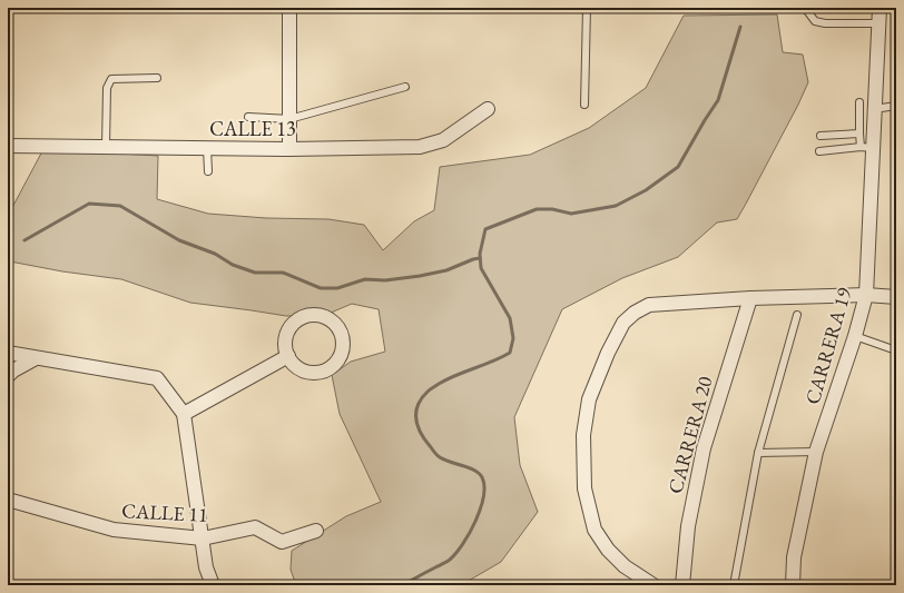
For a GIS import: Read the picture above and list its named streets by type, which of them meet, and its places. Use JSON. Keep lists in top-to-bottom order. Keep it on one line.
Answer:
{"streets":{"street":["CALLE 13","CARRERA 19","CARRERA 20","CALLE 11"]}}
